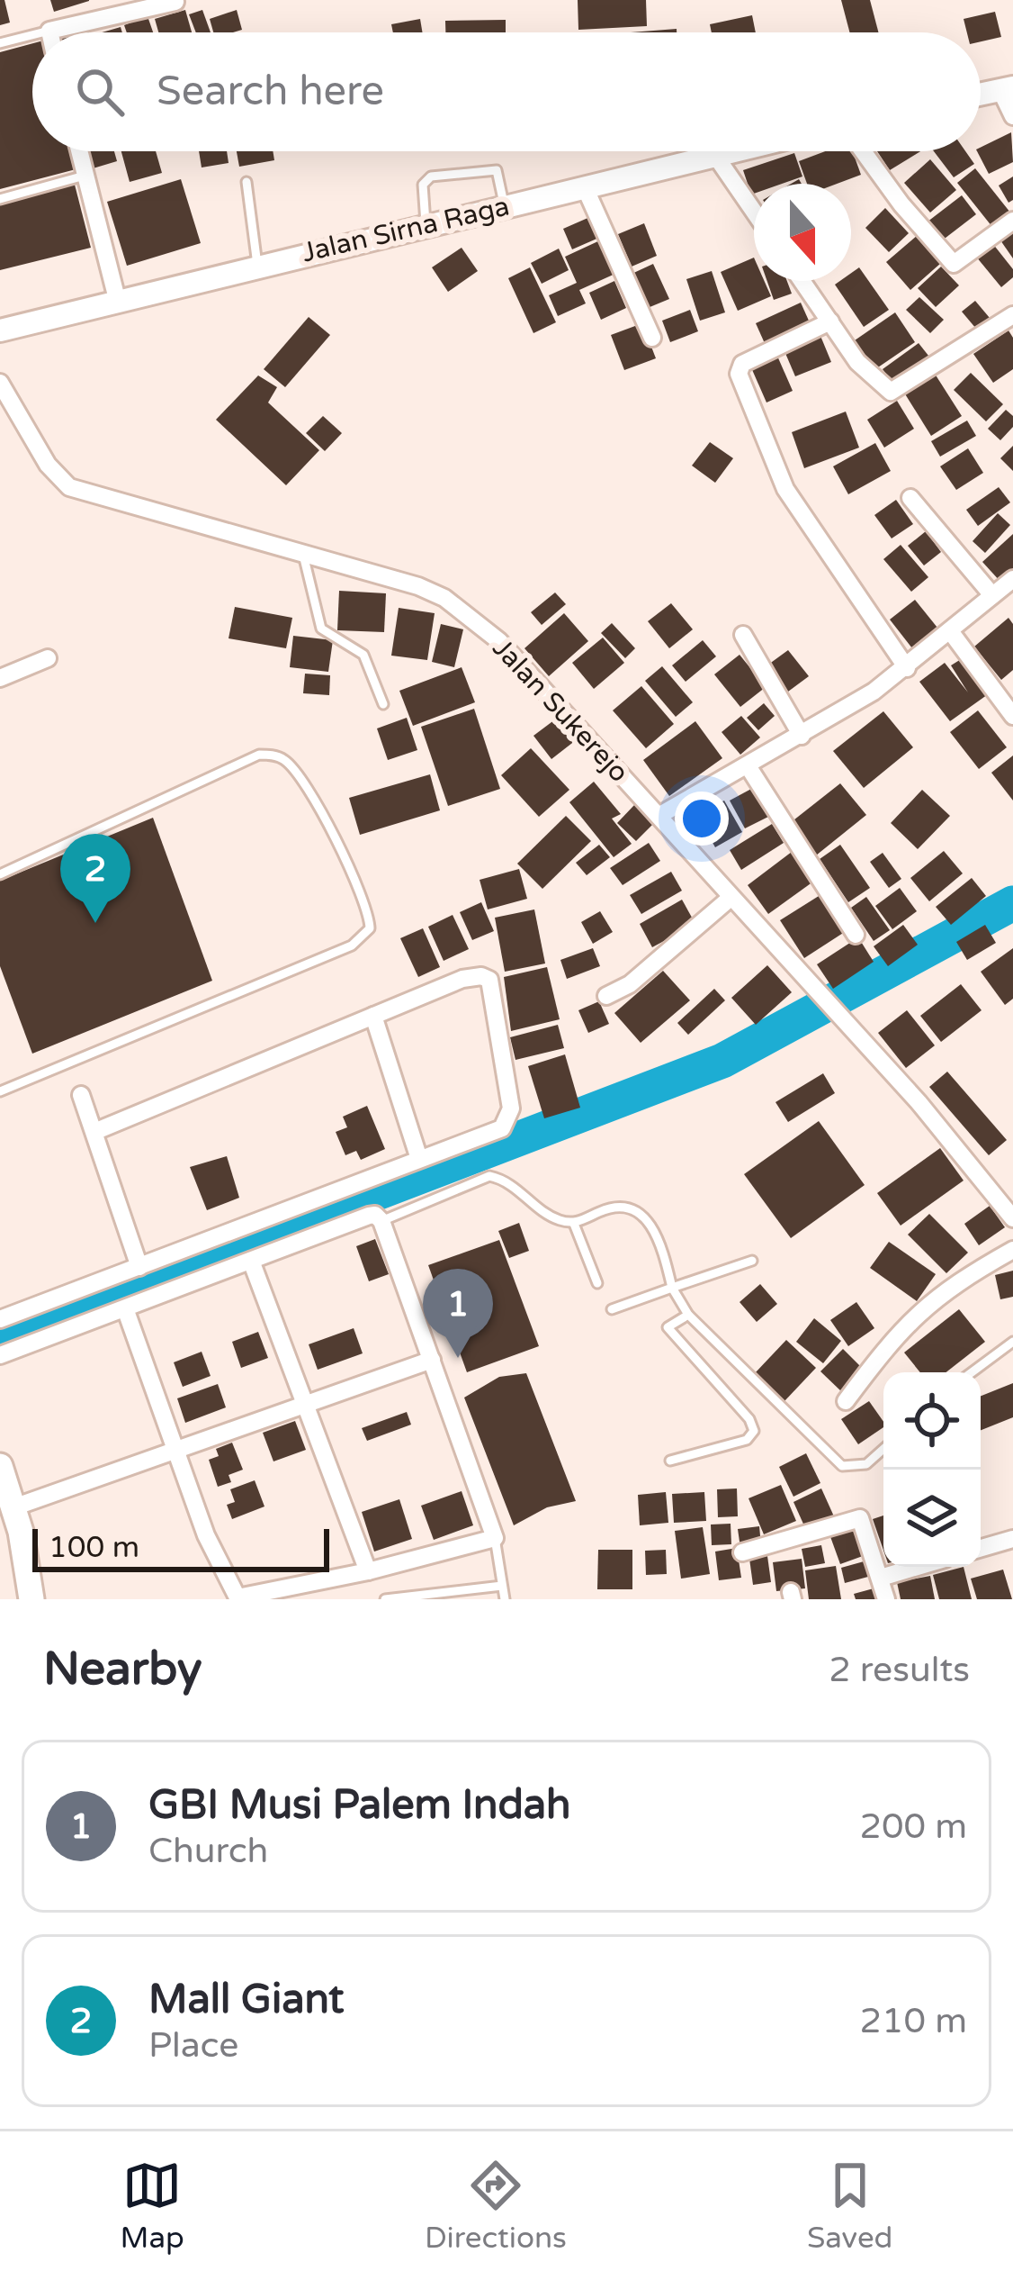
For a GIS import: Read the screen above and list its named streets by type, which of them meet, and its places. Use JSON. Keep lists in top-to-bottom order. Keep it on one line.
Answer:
{"streets":{"street":["Jalan Sirna Raga","Jalan Sukerejo"]},"scale_bar":"100 m","north":"bottom","page":{"search":"Search here","pins":["2","1"],"scale":"100 m","heading":["Nearby","2 results"],"list":[{"mark":"1","name":"GBI Musi Palem Indah","note":"Church","value":"200 m"},{"mark":"2","name":"Mall Giant","note":"Place","value":"210 m"}],"nav":["Map","Directions","Saved"]}}
